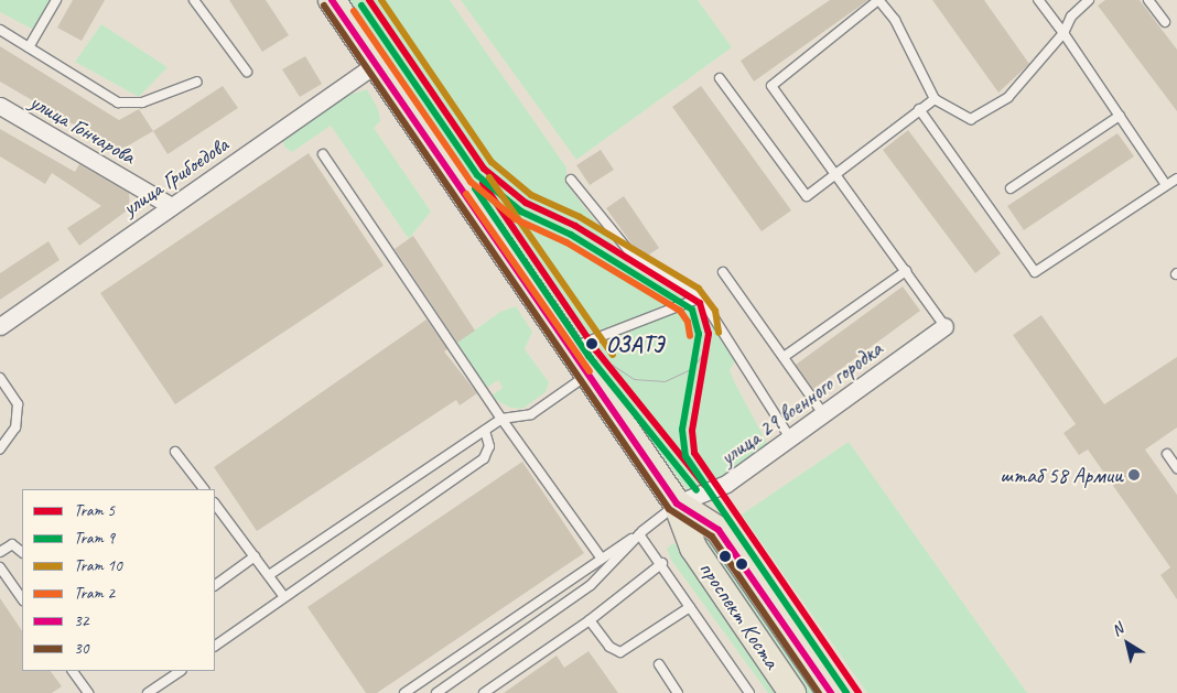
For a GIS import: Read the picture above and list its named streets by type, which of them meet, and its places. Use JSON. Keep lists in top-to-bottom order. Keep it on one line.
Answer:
{"streets":{"main road":["проспект Коста"],"street":["улица Гончарова","улица Грибоедова","улица 29 военного городка"]},"crossings":[["улица Гончарова","улица Грибоедова"],["улица Грибоедова","проспект Коста"],["улица 29 военного городка","проспект Коста"]],"places":["ОЗАТЭ","штаб 58 Армии"],"lines":["tram line 5","tram line 10","transit line 32","tram line 9","transit line 30","tram line 2"],"legend":["Tram 5","Tram 9","Tram 10","Tram 2","32","30"],"north":"top left"}
